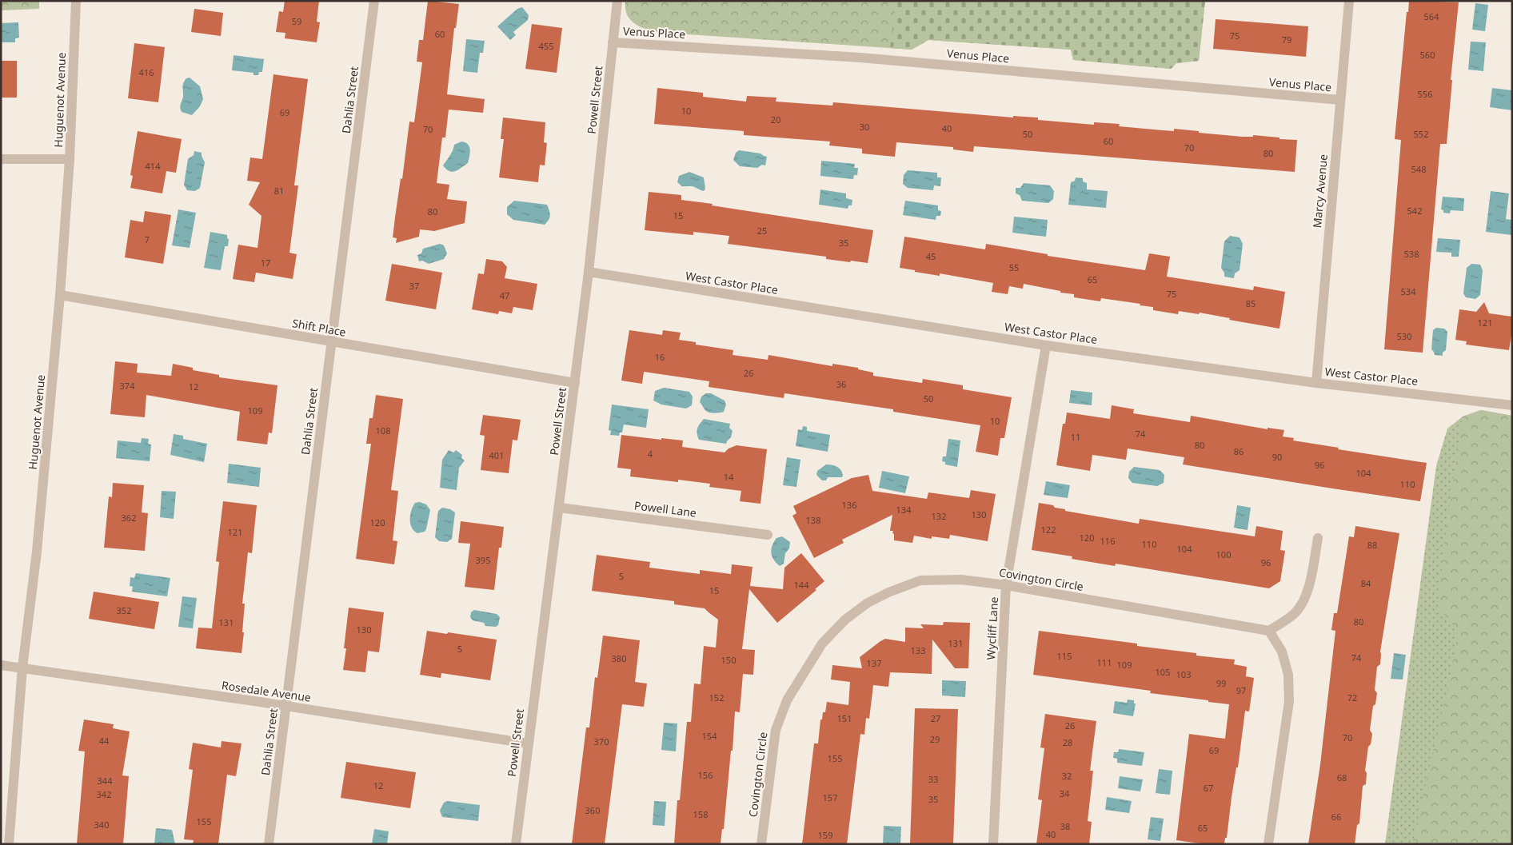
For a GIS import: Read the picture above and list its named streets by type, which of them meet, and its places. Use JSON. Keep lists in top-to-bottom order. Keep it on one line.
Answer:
{"streets":{"street":["Venus Place","Huguenot Avenue","Dahlia Street","Powell Street","Marcy Avenue","West Castor Place","Shift Place","Powell Lane","Covington Circle","Wycliff Lane","Rosedale Avenue"]},"crossings":[["Venus Place","Powell Street"],["Venus Place","Marcy Avenue"],["Huguenot Avenue","Shift Place"],["Huguenot Avenue","Rosedale Avenue"],["Dahlia Street","Shift Place"],["Dahlia Street","Rosedale Avenue"],["Powell Street","West Castor Place"],["Powell Street","Shift Place"],["Powell Street","Powell Lane"],["Powell Street","Rosedale Avenue"],["Marcy Avenue","West Castor Place"],["West Castor Place","Wycliff Lane"],["Covington Circle","Wycliff Lane"]],"house_numbers":["564","59","60","75","79","455","560","416","556","10","69","20","30","40","70","50","552","60","70","80","414","548","81","542","80","15","25","7","35","538","45","17","55","65","37","534","75","47","85","121","530","16","26","36","374","12","50","109","10","108","74","11","80","86","4","401","90","96","104","14","110","136","134","130","132","362","138","120","122","121","120","116","110","88","104","100","395","96","5","84","144","15","352","80","131","130","131","5","133","115","74","380","150","111","137","109","105","103","99","97","152","72","151","27","26","154","70","29","44","370","28","69","155","156","32","68","33","344","12","67","34","342","157","35","360","158","66","155","340","38","65","40","159"]}
